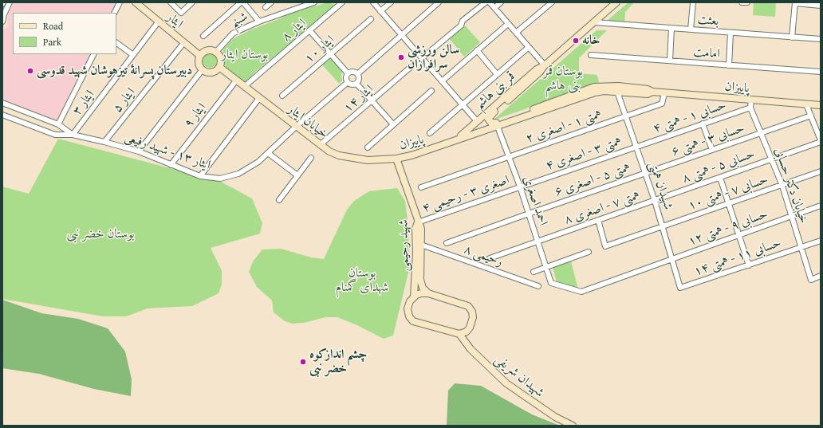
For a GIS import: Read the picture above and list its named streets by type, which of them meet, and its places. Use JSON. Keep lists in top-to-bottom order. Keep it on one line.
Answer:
{"streets":{"main road":["ایثار","پاییزان","قمر بنی هاشم","خیابان ایثار","شهید رحیمی","شهیدان شریفی"],"street":["شبنم","بعثت","ایثار ۸","ایثار ۱۰","امامت","ایثار ۱۴","ایثار ۵","ایثار ۳","ایثار ۹","حسابی ۱ - همتی ۴","همتی ۱ - اصغری ۲","حسابی ۳ - همتی ۶","ایثار ۱۳ - شهید رفیعی","همتی ۳ - اصغری ۴","حسابی ۵ - همتی ۸","همتی ۵ - اصغری ۶","شهیدان همتی","خیابان دکتر حسابی","حسابی ۷ - همتی ۱۰","اصغری ۳ - رحیمی ۴","احمد اصغری","همتی ۷ - اصغری ۸","حسابی ۹ - همتی ۱۲","رحیمی ۸","حسابی ۱۱ - همتی ۱۴"]},"crossings":[["شبنم","ایثار"],["شبنم","خیابان ایثار"],["ایثار","ایثار ۵"],["ایثار","ایثار ۳"],["ایثار","خیابان ایثار"],["بعثت","قمر بنی هاشم"],["ایثار ۸","خیابان ایثار"],["پاییزان","قمر بنی هاشم"],["پاییزان","خیابان ایثار"],["پاییزان","همتی ۱ - اصغری ۲"],["پاییزان","شهیدان همتی"],["پاییزان","خیابان دکتر حسابی"],["پاییزان","احمد اصغری"],["پاییزان","شهید رحیمی"],["قمر بنی هاشم","احمد اصغری"],["ایثار ۱۴","خیابان ایثار"],["ایثار ۵","ایثار ۱۳ - شهید رفیعی"],["ایثار ۳","ایثار ۱۳ - شهید رفیعی"],["ایثار ۹","خیابان ایثار"],["ایثار ۹","ایثار ۱۳ - شهید رفیعی"],["حسابی ۱ - همتی ۴","همتی ۳ - اصغری ۴"],["حسابی ۱ - همتی ۴","شهیدان همتی"],["حسابی ۱ - همتی ۴","خیابان دکتر حسابی"],["خیابان ایثار","ایثار ۱۳ - شهید رفیعی"],["خیابان ایثار","شهید رحیمی"],["همتی ۱ - اصغری ۲","شهیدان همتی"],["همتی ۱ - اصغری ۲","احمد اصغری"],["حسابی ۳ - همتی ۶","همتی ۵ - اصغری ۶"],["حسابی ۳ - همتی ۶","شهیدان همتی"],["حسابی ۳ - همتی ۶","خیابان دکتر حسابی"],["همتی ۳ - اصغری ۴","شهیدان همتی"],["همتی ۳ - اصغری ۴","اصغری ۳ - رحیمی ۴"],["همتی ۳ - اصغری ۴","احمد اصغری"],["حسابی ۵ - همتی ۸","شهیدان همتی"],["حسابی ۵ - همتی ۸","خیابان دکتر حسابی"],["حسابی ۵ - همتی ۸","همتی ۷ - اصغری ۸"],["همتی ۵ - اصغری ۶","شهیدان همتی"],["همتی ۵ - اصغری ۶","احمد اصغری"],["شهیدان همتی","حسابی ۷ - همتی ۱۰"],["شهیدان همتی","همتی ۷ - اصغری ۸"],["شهیدان همتی","حسابی ۹ - همتی ۱۲"],["شهیدان همتی","حسابی ۱۱ - همتی ۱۴"],["خیابان دکتر حسابی","حسابی ۷ - همتی ۱۰"],["خیابان دکتر حسابی","حسابی ۹ - همتی ۱۲"],["خیابان دکتر حسابی","حسابی ۱۱ - همتی ۱۴"],["حسابی ۷ - همتی ۱۰","همتی ۷ - اصغری ۸"],["اصغری ۳ - رحیمی ۴","احمد اصغری"],["اصغری ۳ - رحیمی ۴","شهید رحیمی"],["احمد اصغری","همتی ۷ - اصغری ۸"],["احمد اصغری","حسابی ۹ - همتی ۱۲"],["شهید رحیمی","شهیدان شریفی"]],"parks":["بوستان ایثار","بوستان قمر بنی هاشم","بوستان خضر نبی","بوستان شهدای گمنام"],"places":["خانه","سالن ورزشی سرافرازان","دبیرستان پسرانهٔ تیزهوشان شهید قدوسی","چشم اندازکوه خضر نبی"],"legend":["Road","Park"]}
